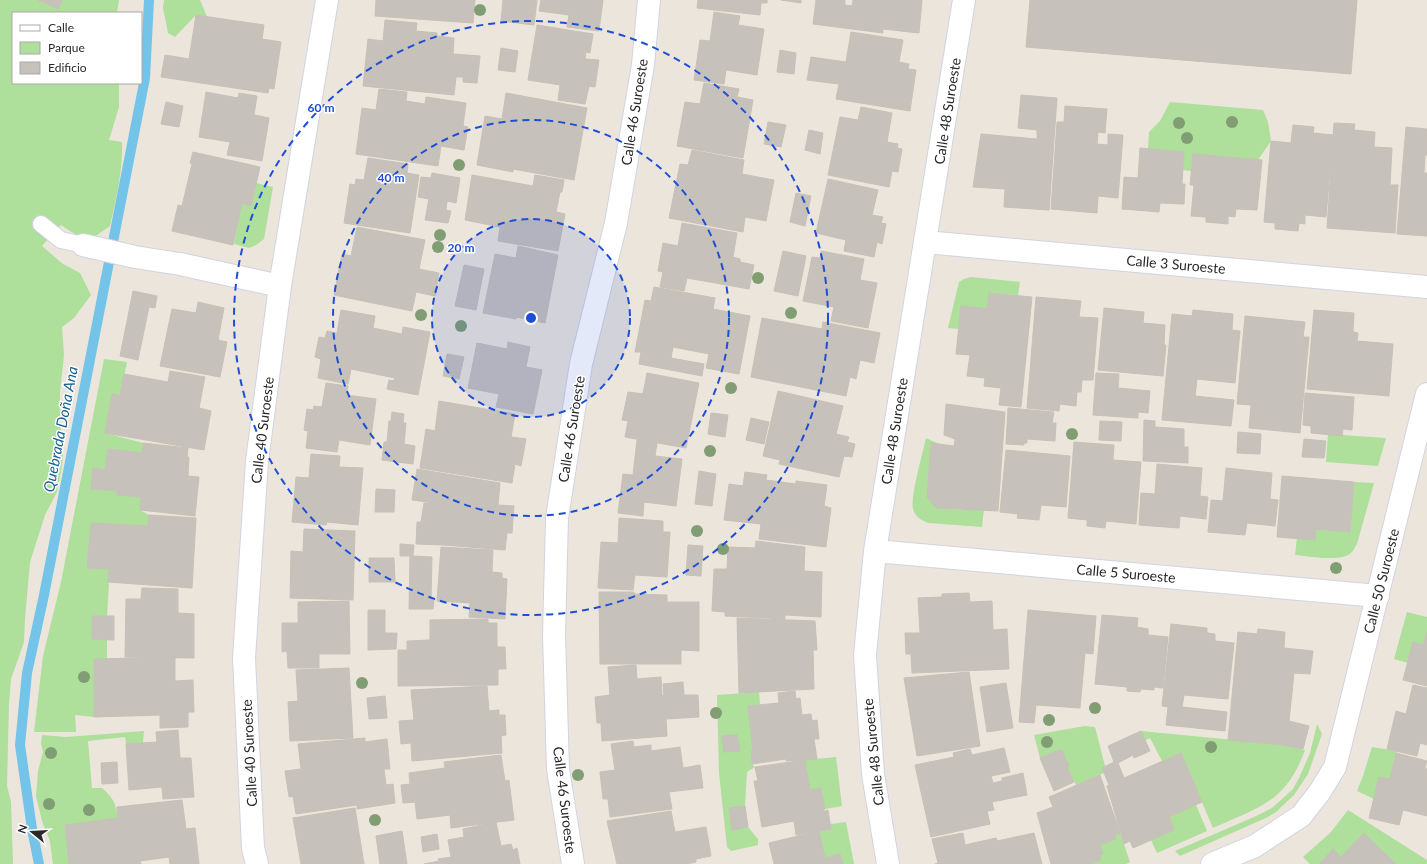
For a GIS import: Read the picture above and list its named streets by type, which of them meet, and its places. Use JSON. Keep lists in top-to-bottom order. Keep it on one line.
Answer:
{"streets":{"street":["Calle 48 Suroeste","Calle 46 Suroeste","Calle 3 Suroeste","Calle 40 Suroeste","Calle 5 Suroeste","Calle 50 Suroeste"]},"crossings":[["Calle 48 Suroeste","Calle 3 Suroeste"],["Calle 48 Suroeste","Calle 5 Suroeste"],["Calle 5 Suroeste","Calle 50 Suroeste"]],"water":["Quebrada Doña Ana"],"legend":["Calle","Parque","Edificio"],"north":"left","rings":["60 m","40 m","20 m"]}
